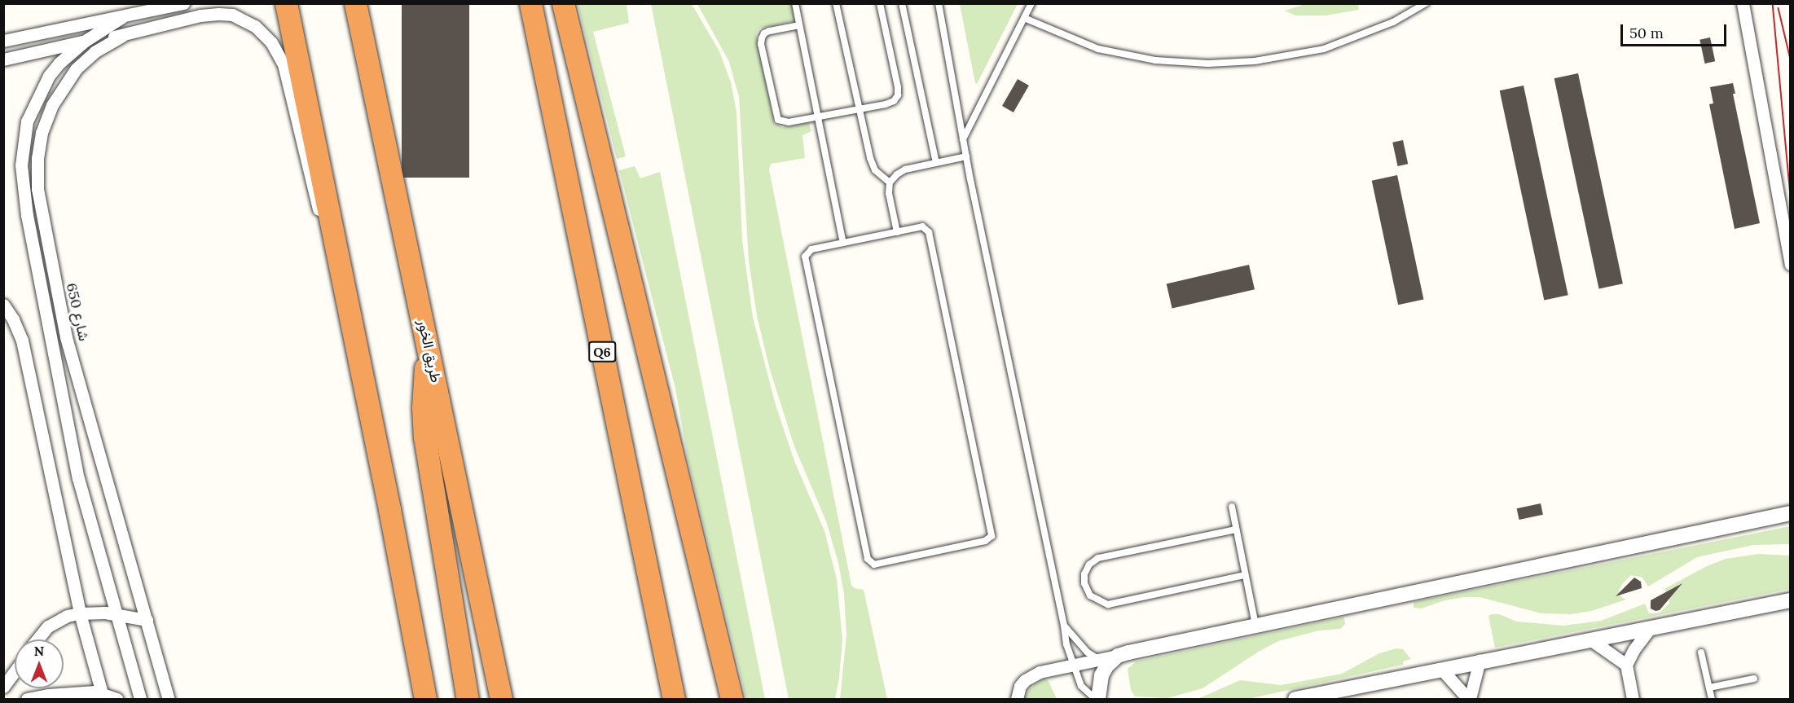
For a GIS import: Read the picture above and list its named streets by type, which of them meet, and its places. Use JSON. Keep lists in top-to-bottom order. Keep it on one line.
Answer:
{"streets":{"highway":["طريق الخور","Q6"],"street":["شارع 650"]},"scale_bar":"50 m","north":"top"}
